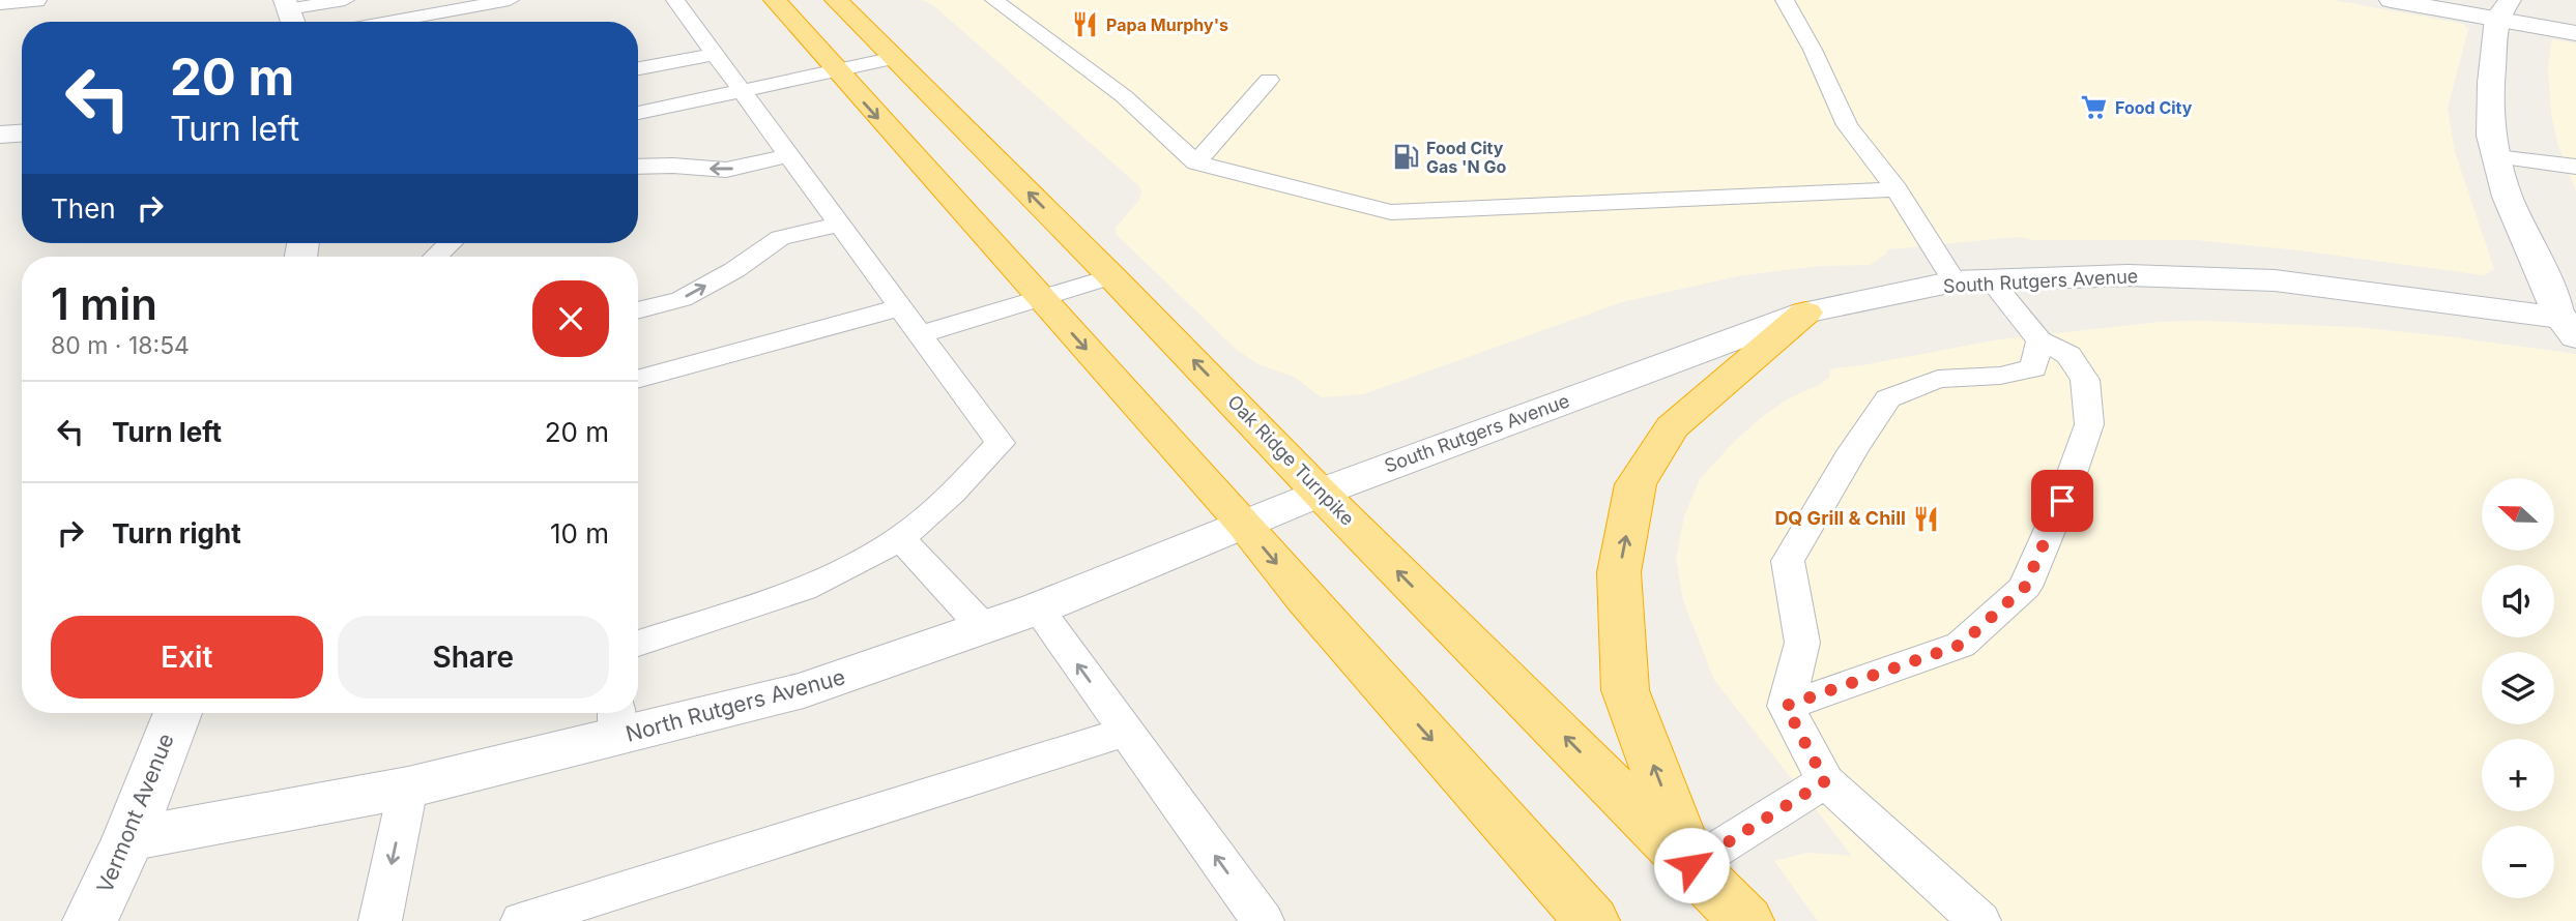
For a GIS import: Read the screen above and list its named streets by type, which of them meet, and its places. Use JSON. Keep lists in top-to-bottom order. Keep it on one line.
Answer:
{"streets":{"highway":["Oak Ridge Turnpike"],"street":["South Rutgers Avenue","North Rutgers Avenue","Vermont Avenue"]},"crossings":[["South Rutgers Avenue","Oak Ridge Turnpike"],["South Rutgers Avenue","North Rutgers Avenue"],["Oak Ridge Turnpike","North Rutgers Avenue"],["North Rutgers Avenue","Vermont Avenue"]],"places":{"restaurant":["Papa Murphy's","DQ Grill & Chill"],"supermarket":["Food City"],"fuel station":["Food City Gas 'N Go"]},"north":"left","page":{"turn":["20 m","Turn left"],"then":"Then","heading":["1 min","80 m · 18:54"],"list":[{"name":"Turn left","value":"20 m"},{"name":"Turn right","value":"10 m"}],"map_buttons":["+","−"],"buttons":["Exit","Share"]}}
